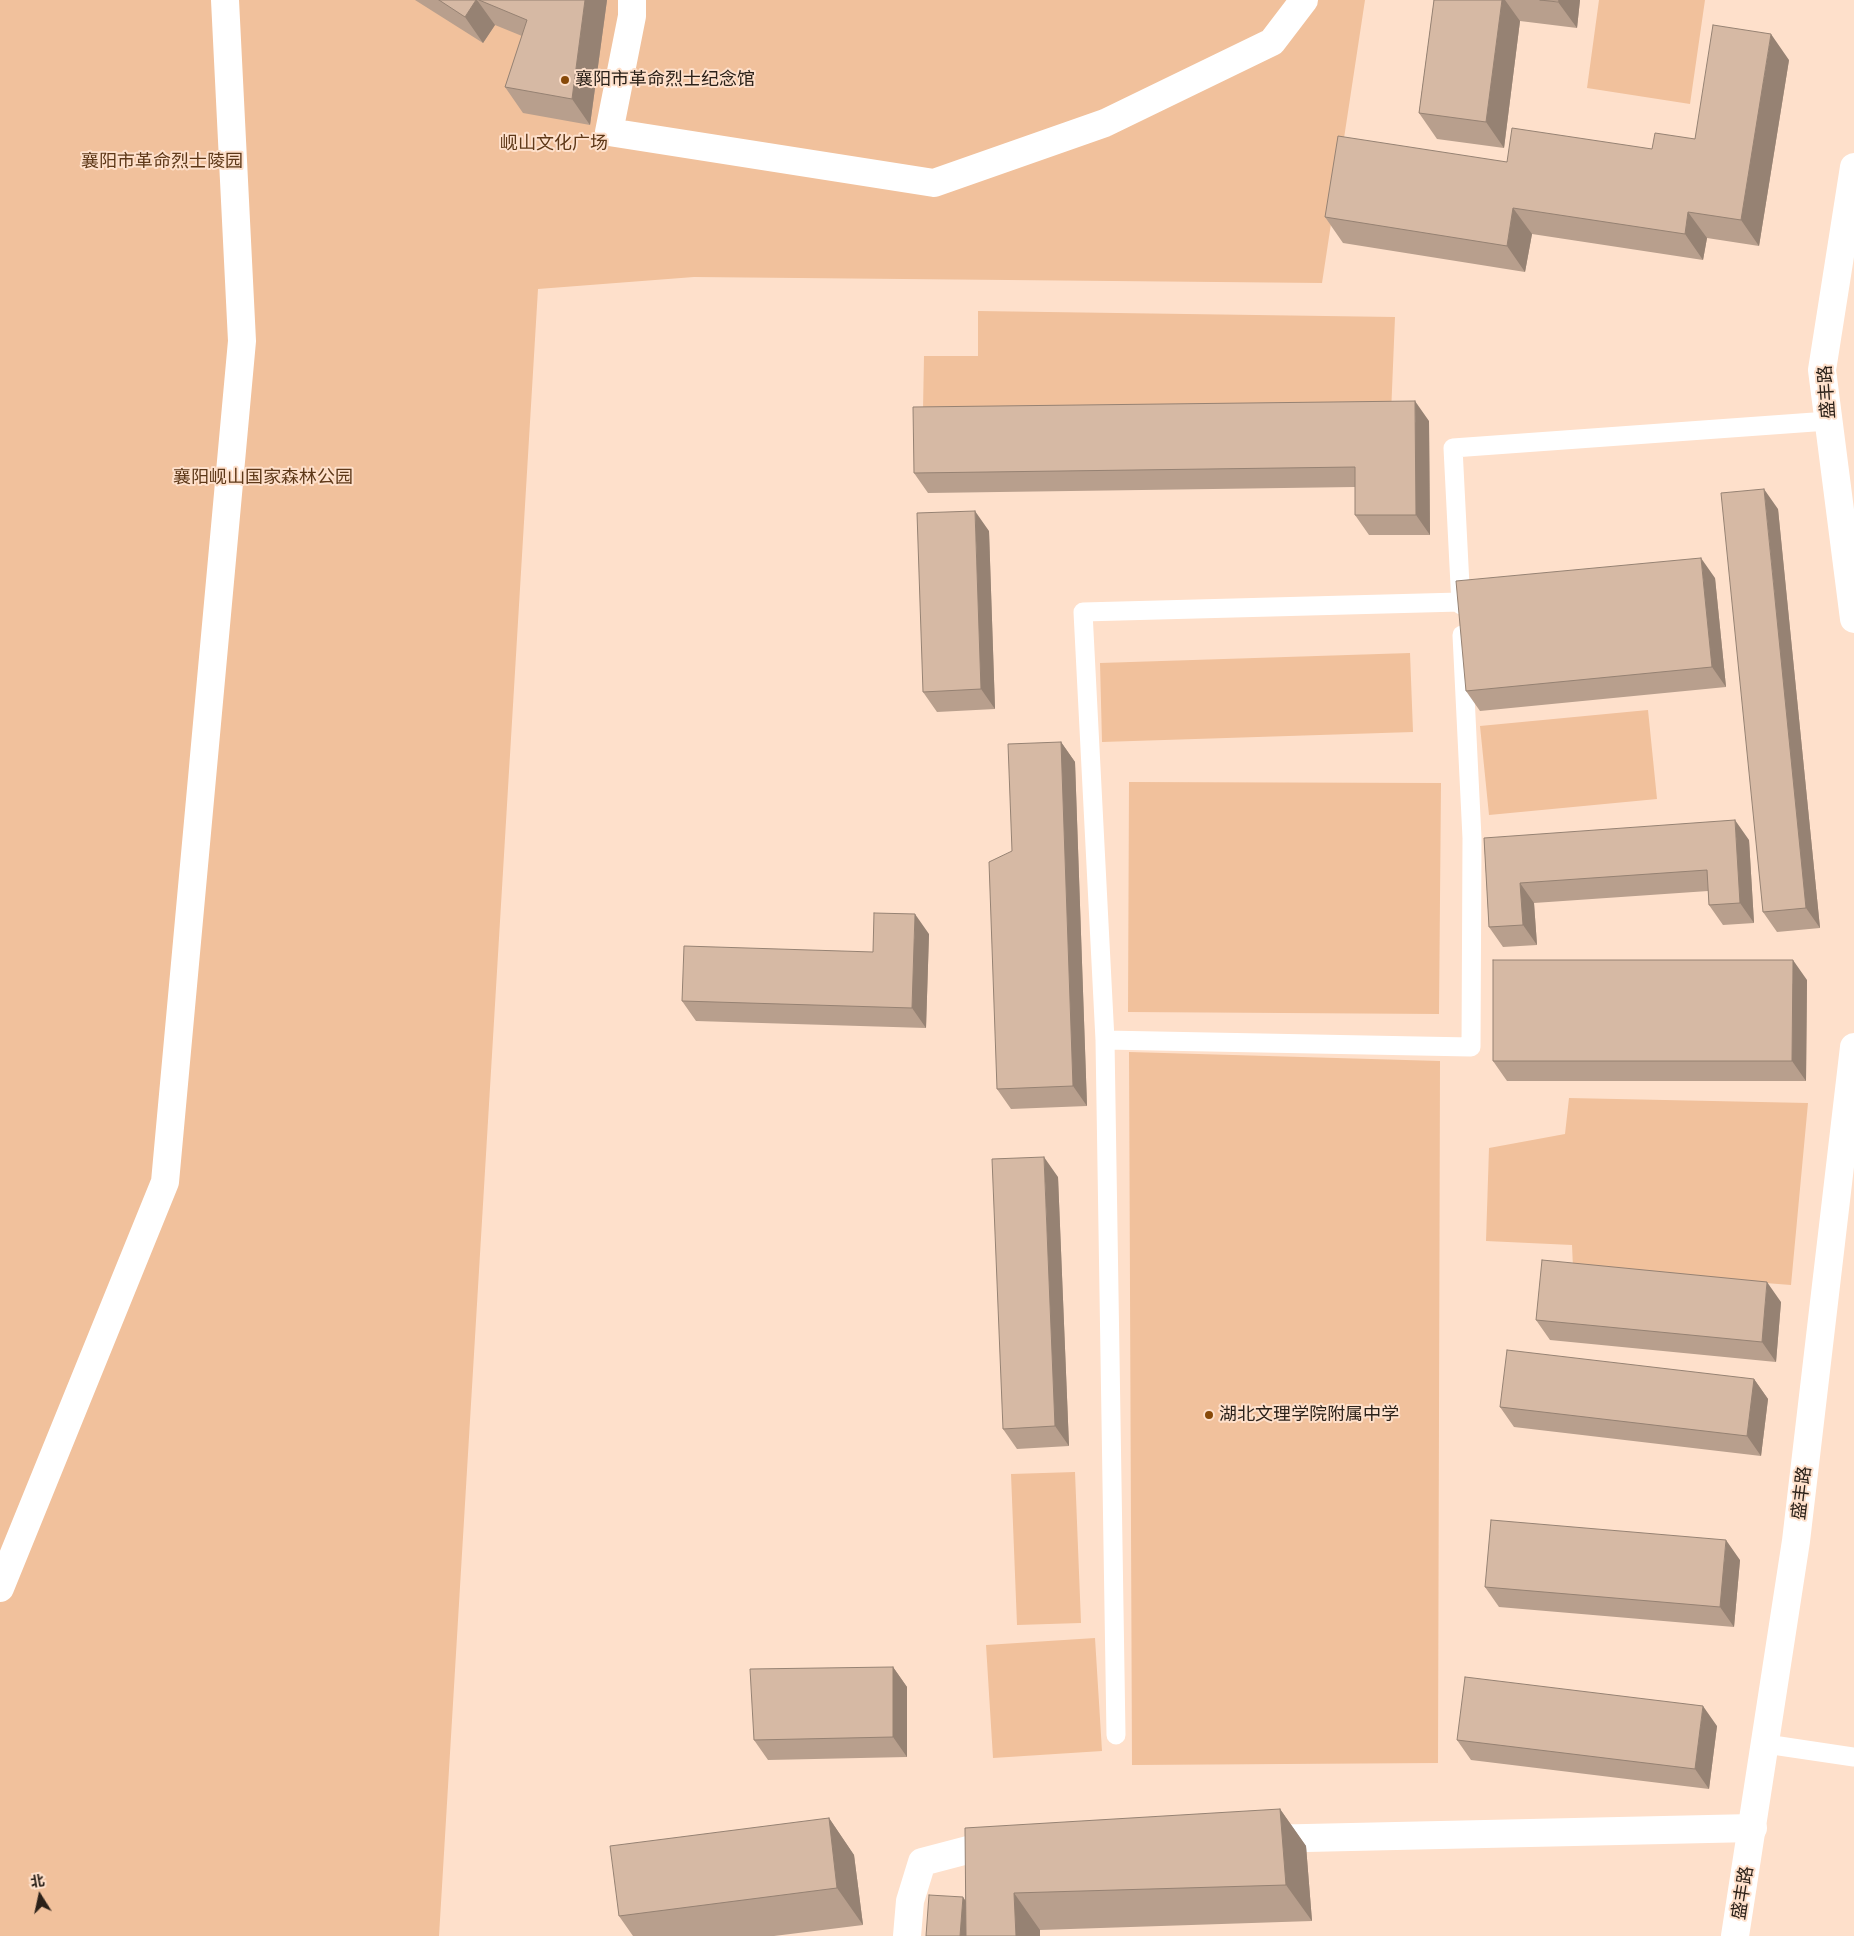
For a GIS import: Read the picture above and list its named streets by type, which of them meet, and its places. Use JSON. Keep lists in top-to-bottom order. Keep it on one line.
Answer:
{"streets":{"street":["盛丰路"]},"parks":["岘山文化广场","襄阳市革命烈士陵园","襄阳岘山国家森林公园"],"places":["襄阳市革命烈士纪念馆","湖北文理学院附属中学"],"north":"top"}
